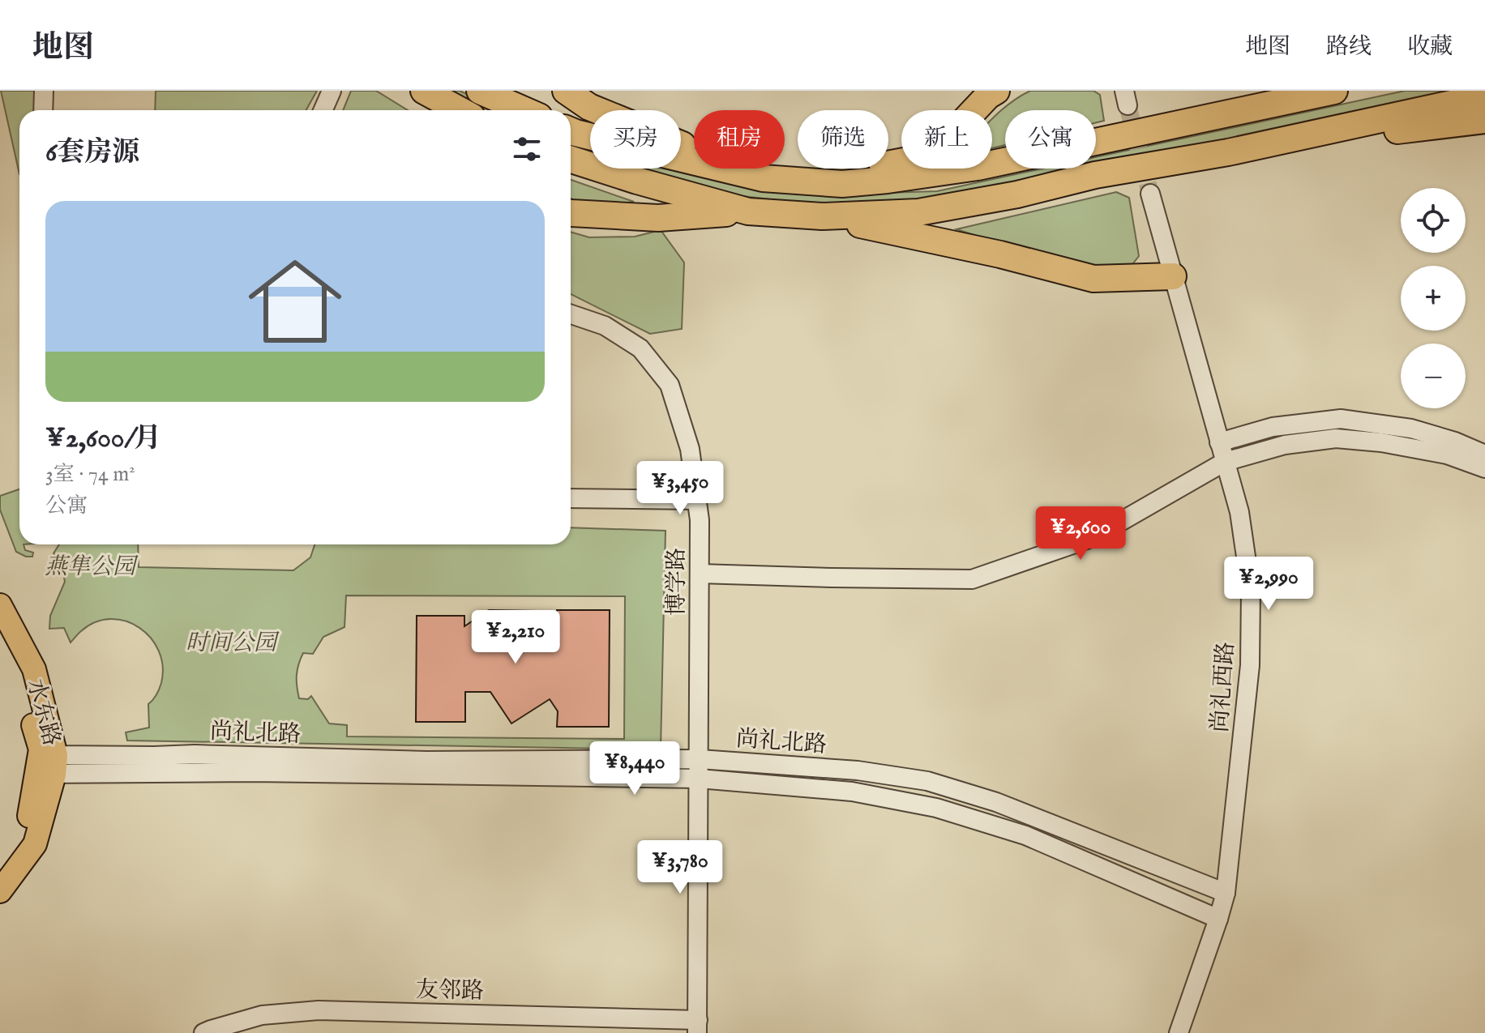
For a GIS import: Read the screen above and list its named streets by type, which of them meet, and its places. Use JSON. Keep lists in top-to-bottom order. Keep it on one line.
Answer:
{"streets":{"main road":["水东路"],"street":["博学路","尚礼西路","尚礼北路","友邻路"]},"crossings":[["博学路","尚礼北路"],["博学路","友邻路"],["尚礼西路","尚礼北路"],["水东路","尚礼北路"],["尚礼北路","友邻路"]],"parks":["燕隼公园","时间公园"],"page":{"header":"地图","nav":["地图","路线","收藏"],"chip":["买房","租房","筛选","新上","公寓"],"heading":"6套房源","map_buttons":["+","−"],"list":[{"name":"¥2,600/月","note":"3室 · 74 m² · 公寓"}],"price":["¥3,450","¥2,600","¥2,990","¥2,210","¥8,440","¥3,780"]}}
